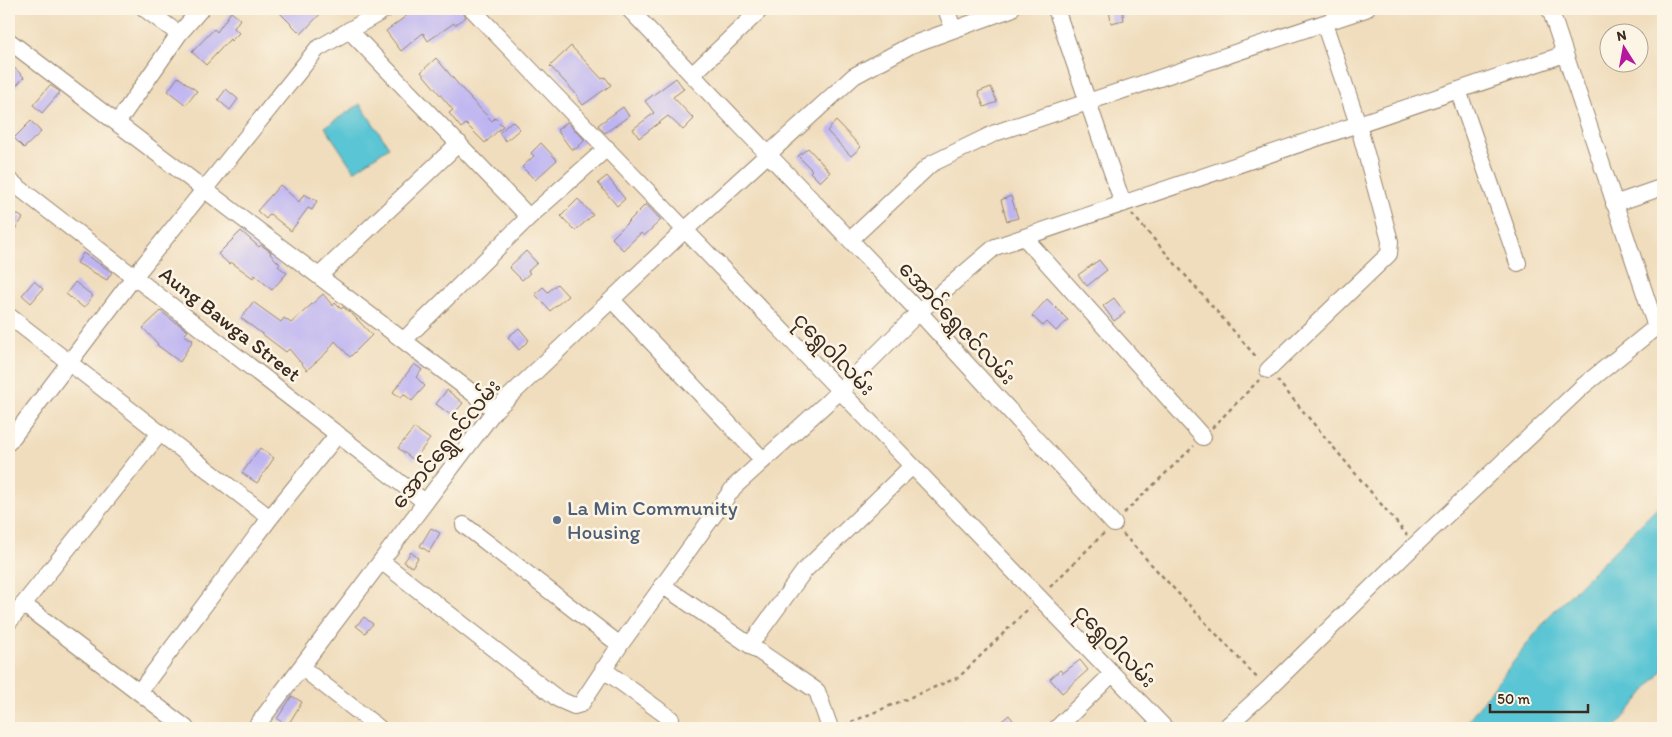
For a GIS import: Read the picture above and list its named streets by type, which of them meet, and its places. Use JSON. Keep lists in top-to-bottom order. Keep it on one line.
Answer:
{"streets":{"street":["အောင်ရွှေဇင်လမ်း","Aung Bawga Street","ငုရွှေဝါလမ်း"]},"crossings":[["အောင်ရွှေဇင်လမ်း","Aung Bawga Street"],["အောင်ရွှေဇင်လမ်း","ငုရွှေဝါလမ်း"]],"places":["La Min Community Housing"],"scale_bar":"50 m","north":"top"}
